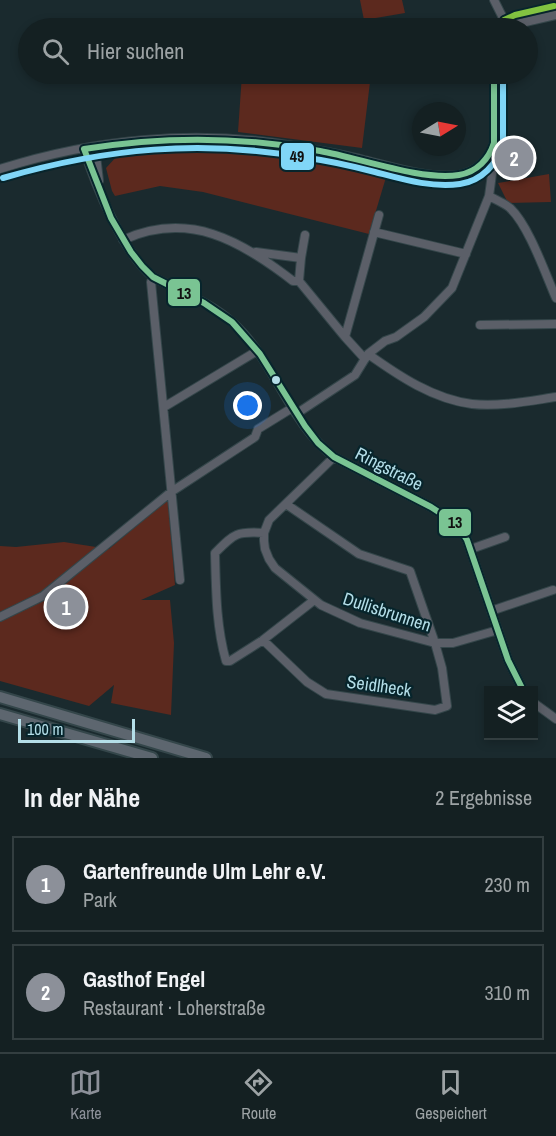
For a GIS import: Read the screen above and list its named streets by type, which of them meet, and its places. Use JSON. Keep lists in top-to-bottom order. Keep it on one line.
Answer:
{"streets":{"street":["Ringstraße","Dullisbrunnen","Seidlheck"]},"crossings":[["Ringstraße","Dullisbrunnen"],["Dullisbrunnen","Seidlheck"]],"lines":["transit line 13","transit line 49"],"scale_bar":"100 m","north":"right","page":{"search":"Hier suchen","pins":["2","1"],"scale":"100 m","heading":["In der Nähe","2 Ergebnisse"],"list":[{"mark":"1","name":"Gartenfreunde Ulm Lehr e.V.","note":"Park","value":"230 m"},{"mark":"2","name":"Gasthof Engel","note":"Restaurant · Loherstraße","value":"310 m"}],"nav":["Karte","Route","Gespeichert"]}}
